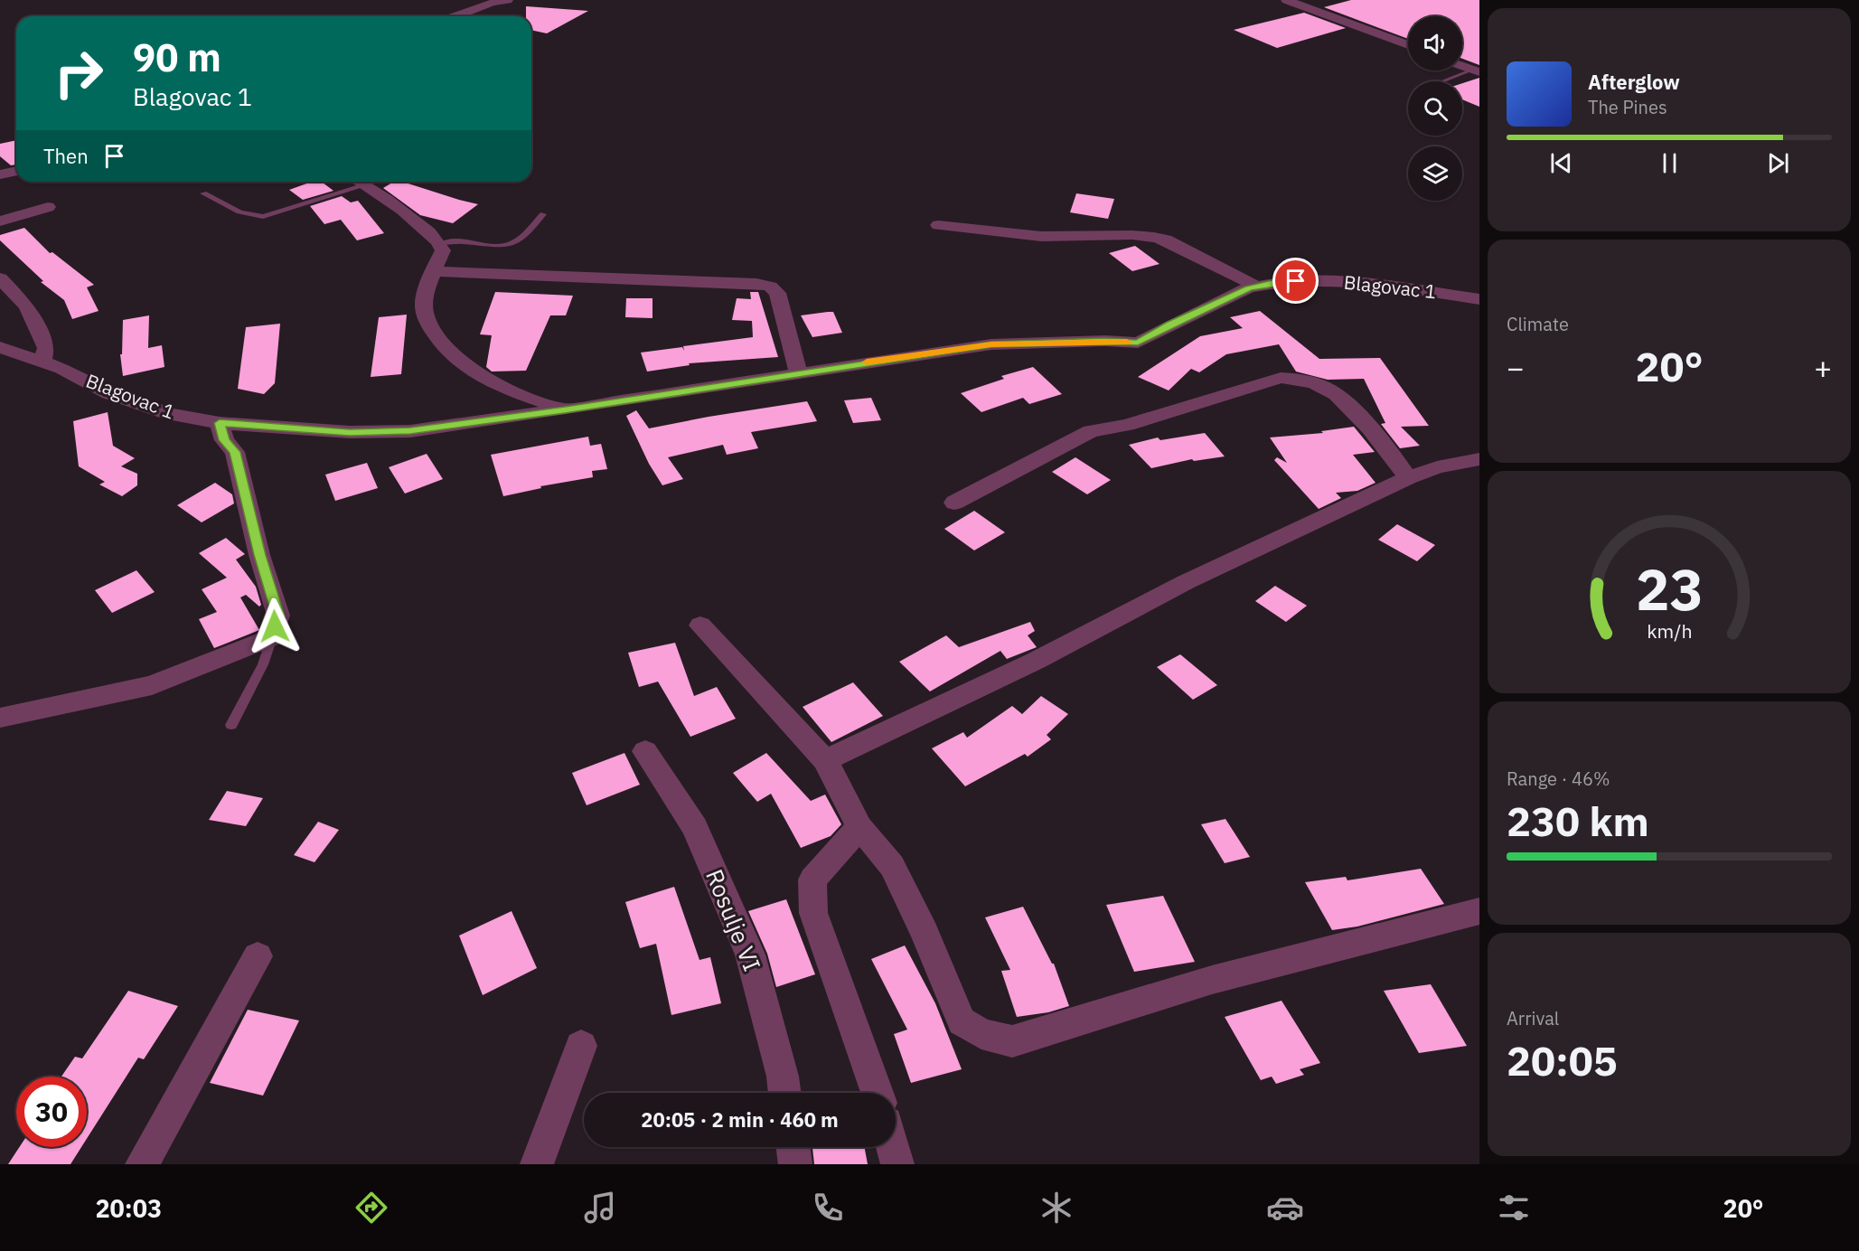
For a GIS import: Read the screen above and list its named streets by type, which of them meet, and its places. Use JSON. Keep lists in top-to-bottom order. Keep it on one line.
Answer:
{"streets":{"street":["Blagovac 1","Rosulje VI"]},"page":{"turn":["90 m","Blagovac 1"],"song":["Afterglow","The Pines"],"then":"Then","tile":["Climate",["Range · 46%","230 km"],["Arrival","20:05"]],"heat":["−","20°","+"],"limit":"30","trip":"20:05 · 2 min · 460 m","tabs":["20:03","20°"],"gauge":["23","km/h"]}}
